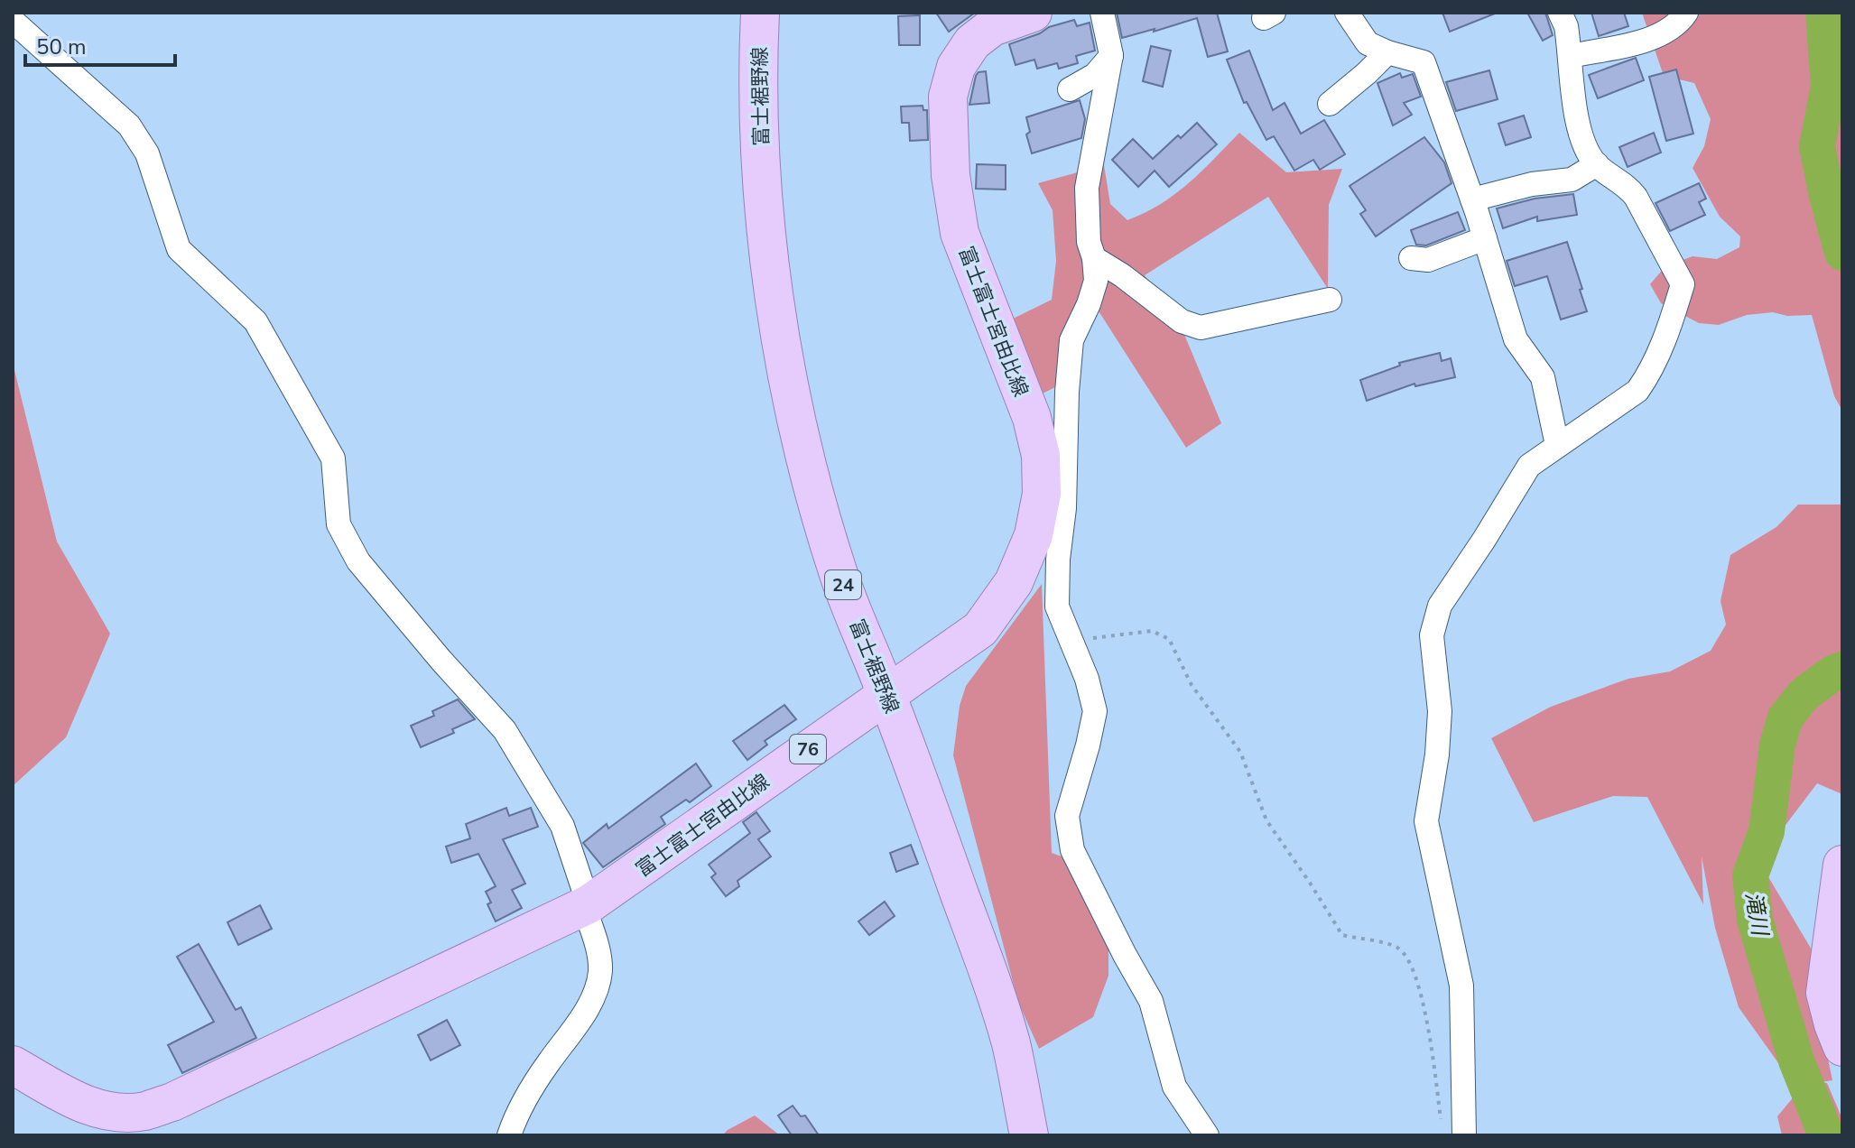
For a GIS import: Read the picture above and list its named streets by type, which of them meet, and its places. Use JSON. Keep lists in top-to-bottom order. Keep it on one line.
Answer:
{"streets":{"main road":["富士裾野線","富士富士宮由比線","24","76"]},"crossings":[["富士裾野線","富士富士宮由比線"]],"water":["滝川"],"scale_bar":"50 m"}
